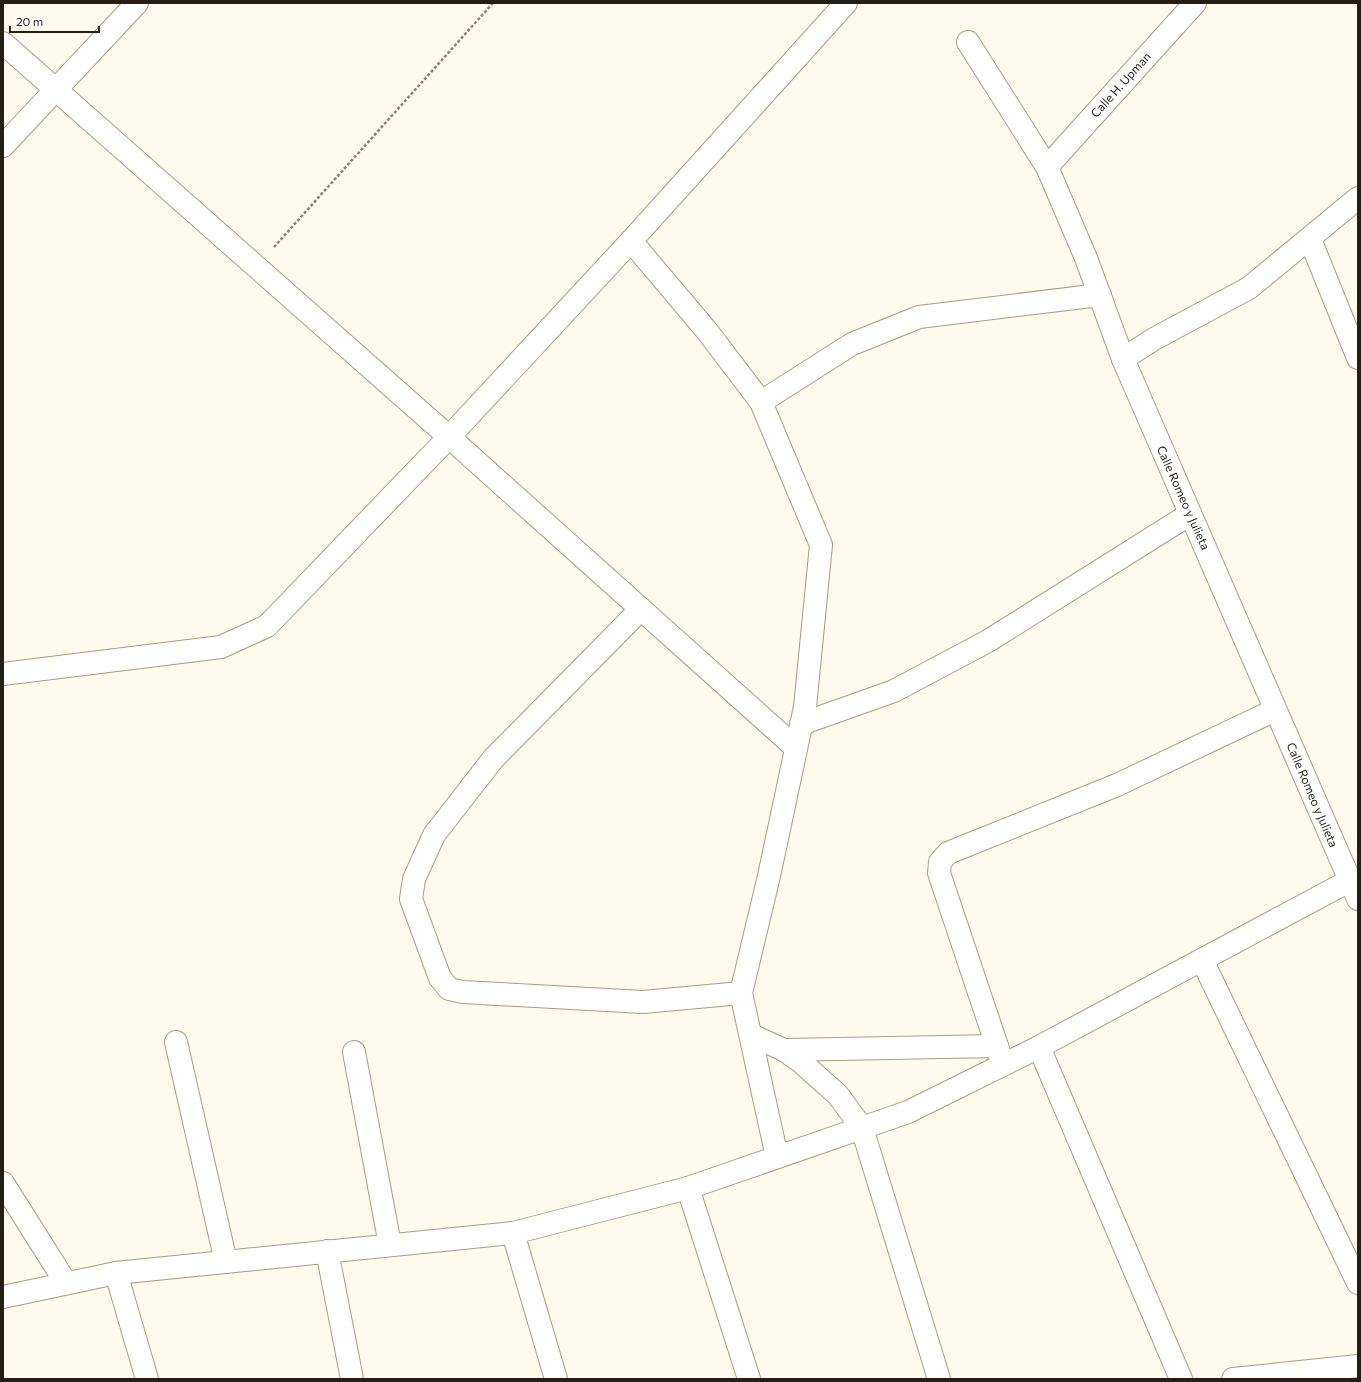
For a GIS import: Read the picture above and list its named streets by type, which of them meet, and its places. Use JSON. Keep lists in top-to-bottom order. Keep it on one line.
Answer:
{"streets":{"street":["Calle H. Upman","Calle Romeo y Julieta"]},"crossings":[["Calle H. Upman","Calle Romeo y Julieta"]],"scale_bar":"20 m"}
